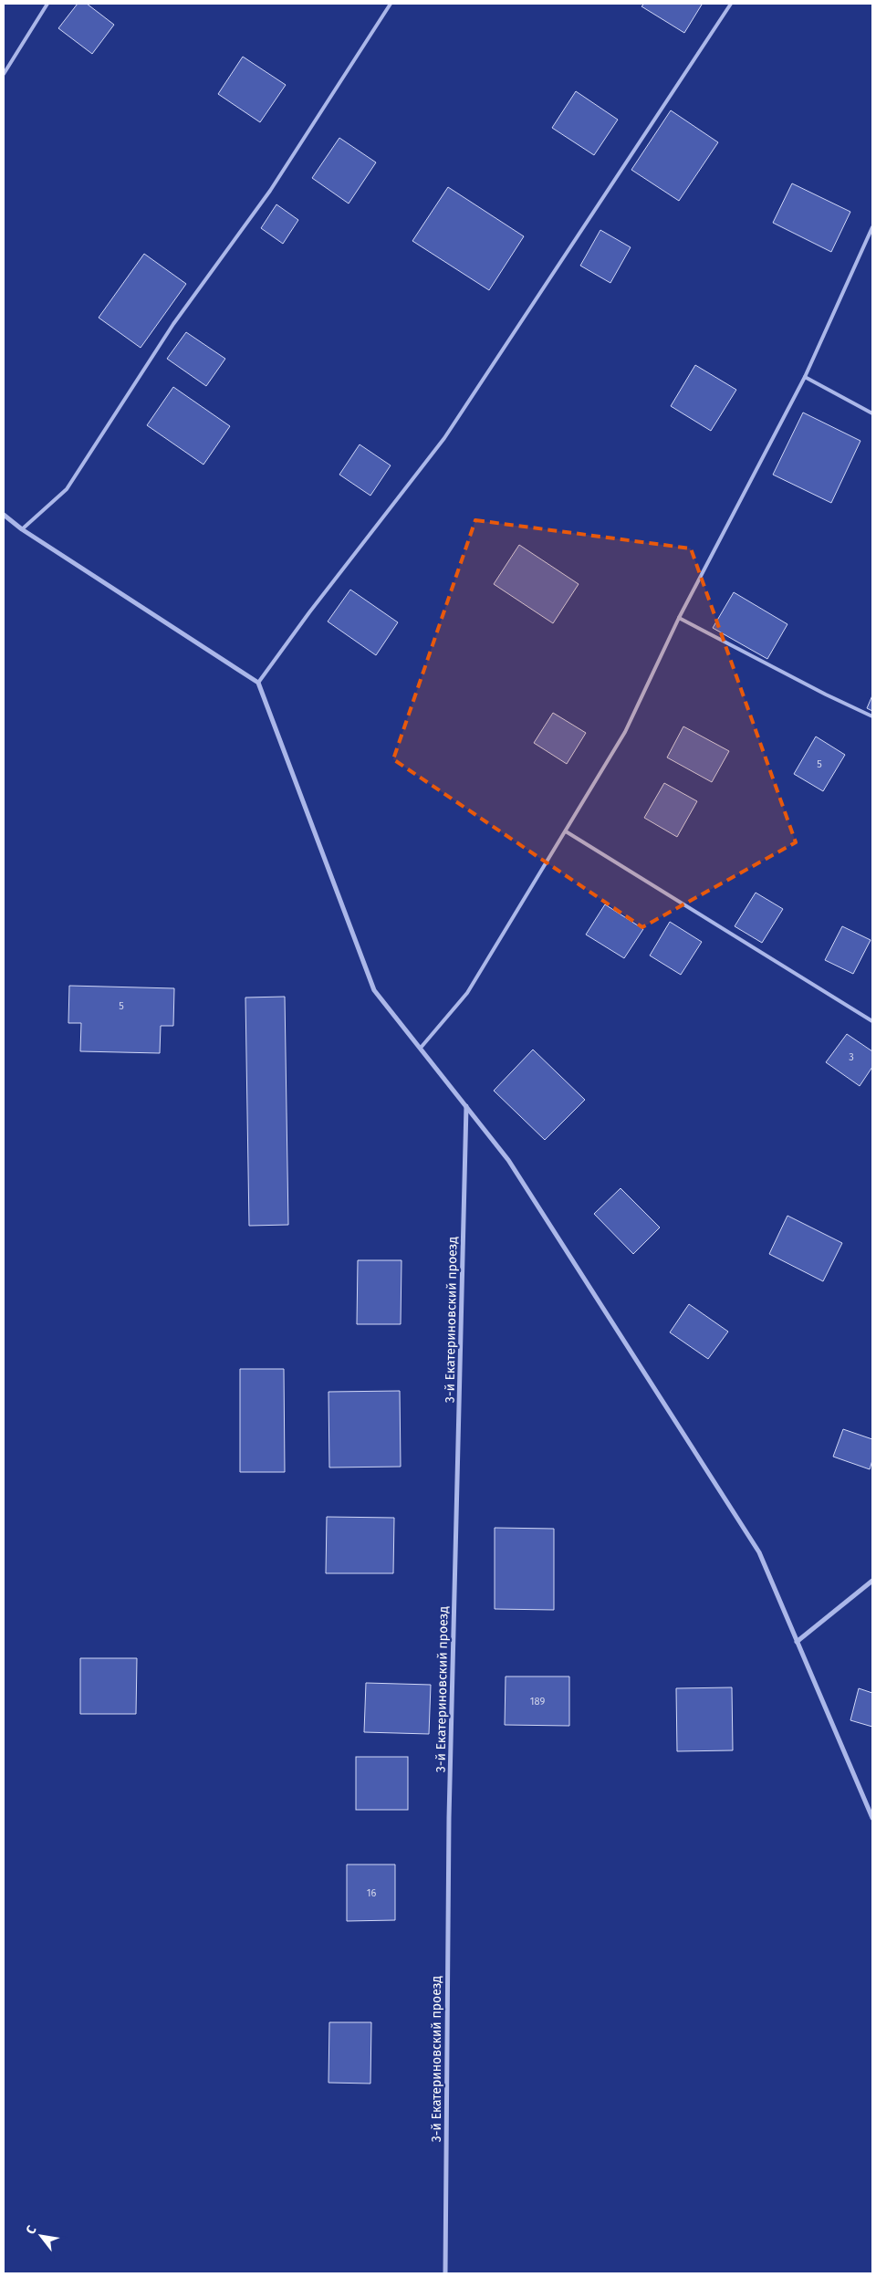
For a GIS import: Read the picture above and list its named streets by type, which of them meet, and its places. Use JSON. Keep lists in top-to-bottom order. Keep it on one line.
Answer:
{"streets":{"street":["3-й Екатериновский проезд"]},"house_numbers":["5","5","3","189","16"],"north":"top left"}
